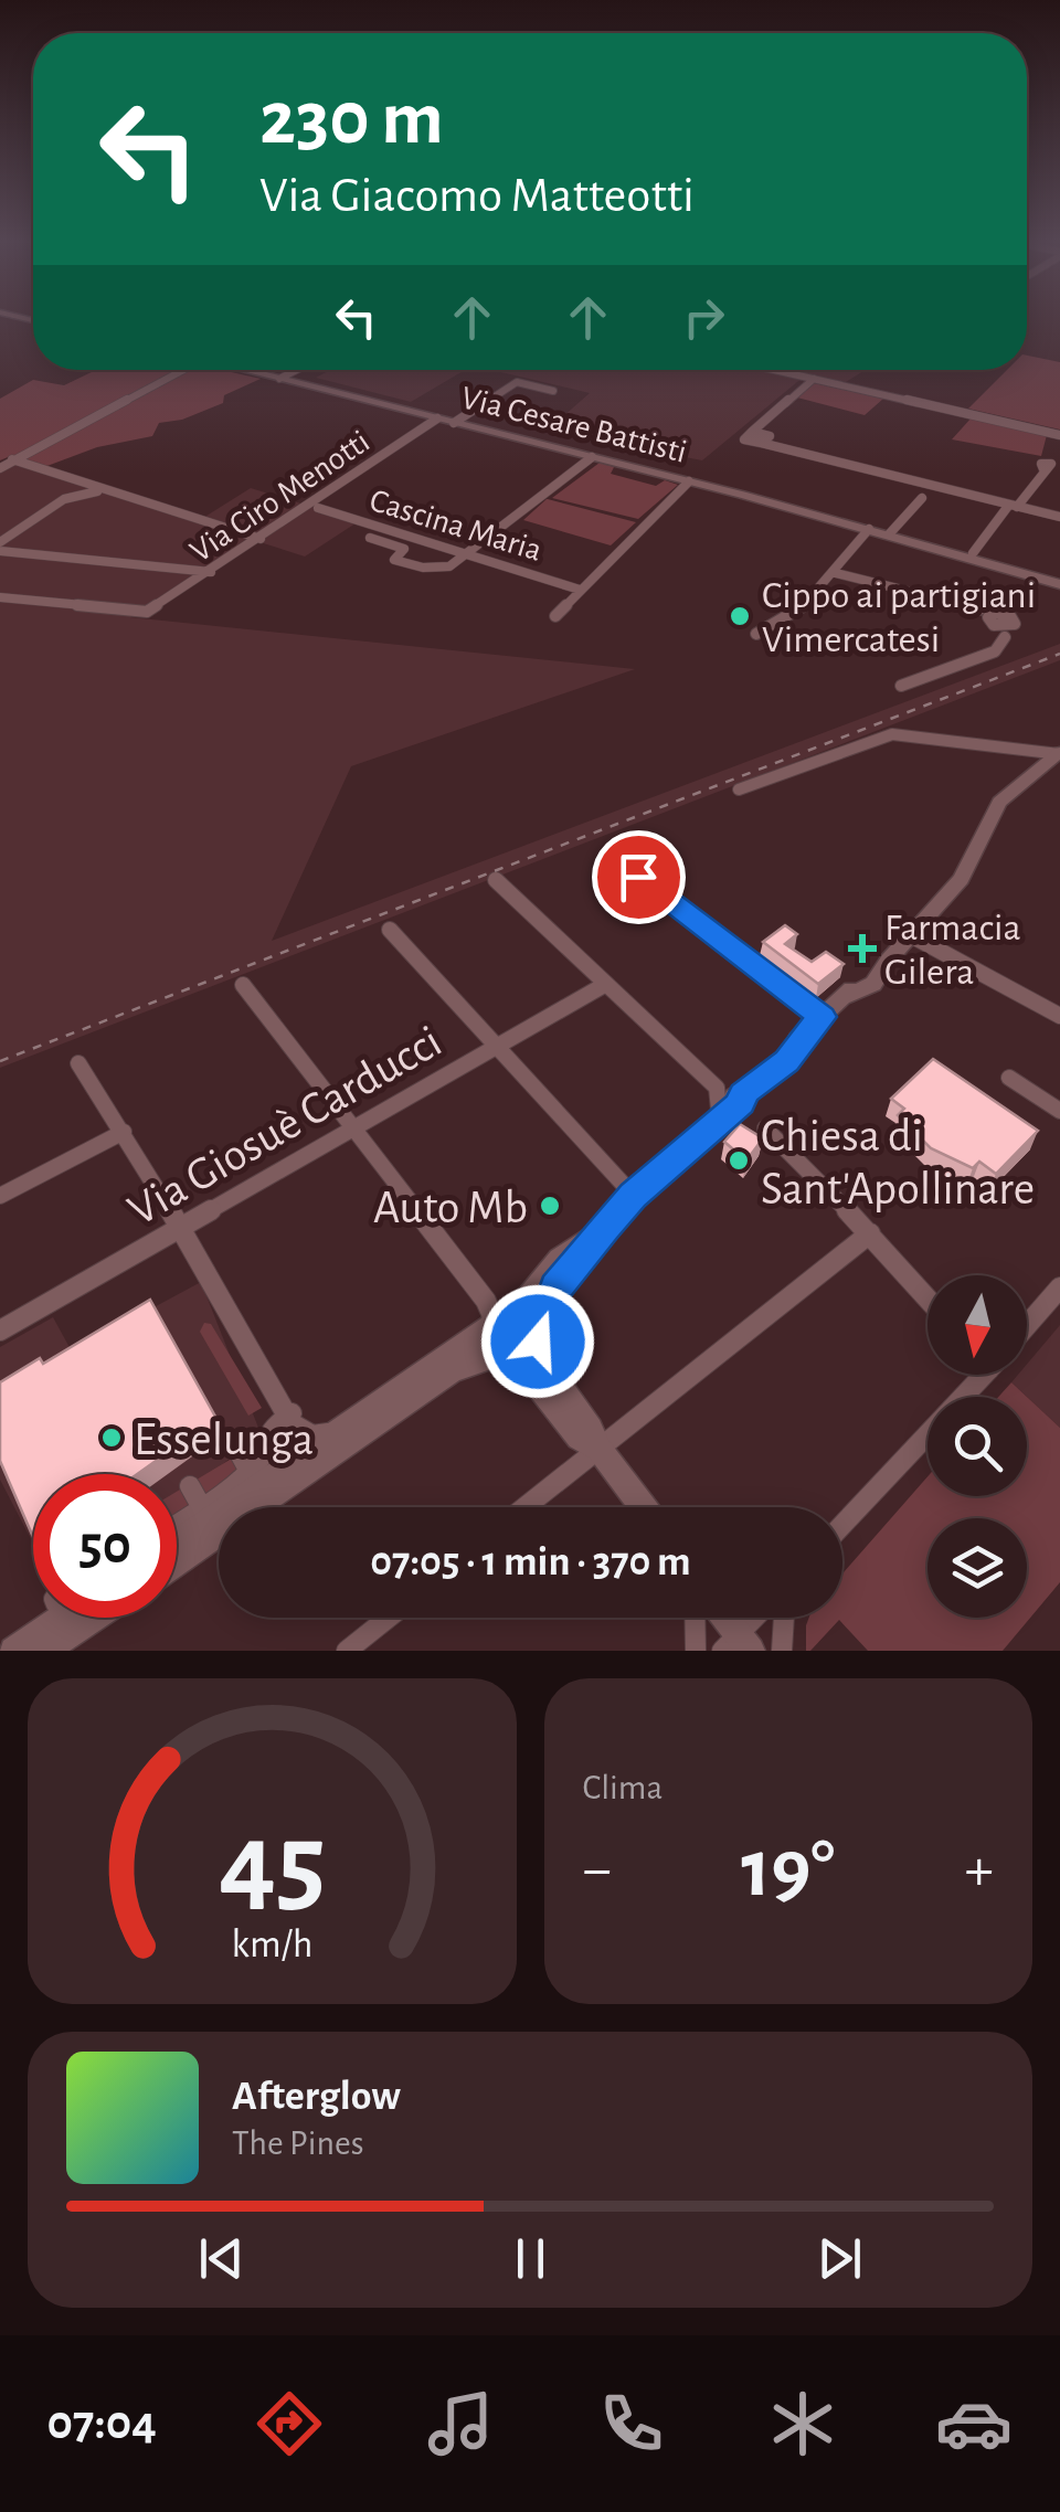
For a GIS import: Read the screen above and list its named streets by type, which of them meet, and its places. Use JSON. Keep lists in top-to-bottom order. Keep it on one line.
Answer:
{"streets":{"main road":["Via Cesare Battisti"],"street":["Via Ciro Menotti","Cascina Maria","Via Giosuè Carducci"]},"crossings":[["Via Cesare Battisti","Via Ciro Menotti"]],"places":{"other":["Cippo ai partigiani Vimercatesi","Chiesa di Sant'Apollinare","Auto Mb","Esselunga"],"health":["Farmacia Gilera"]},"north":"bottom","page":{"turn":["230 m","Via Giacomo Matteotti"],"limit":"50","trip":"07:05 · 1 min · 370 m","tile":"Clima","heat":["−","19°","+"],"song":["Afterglow","The Pines"],"tabs":"07:04","gauge":["45","km/h"]}}
